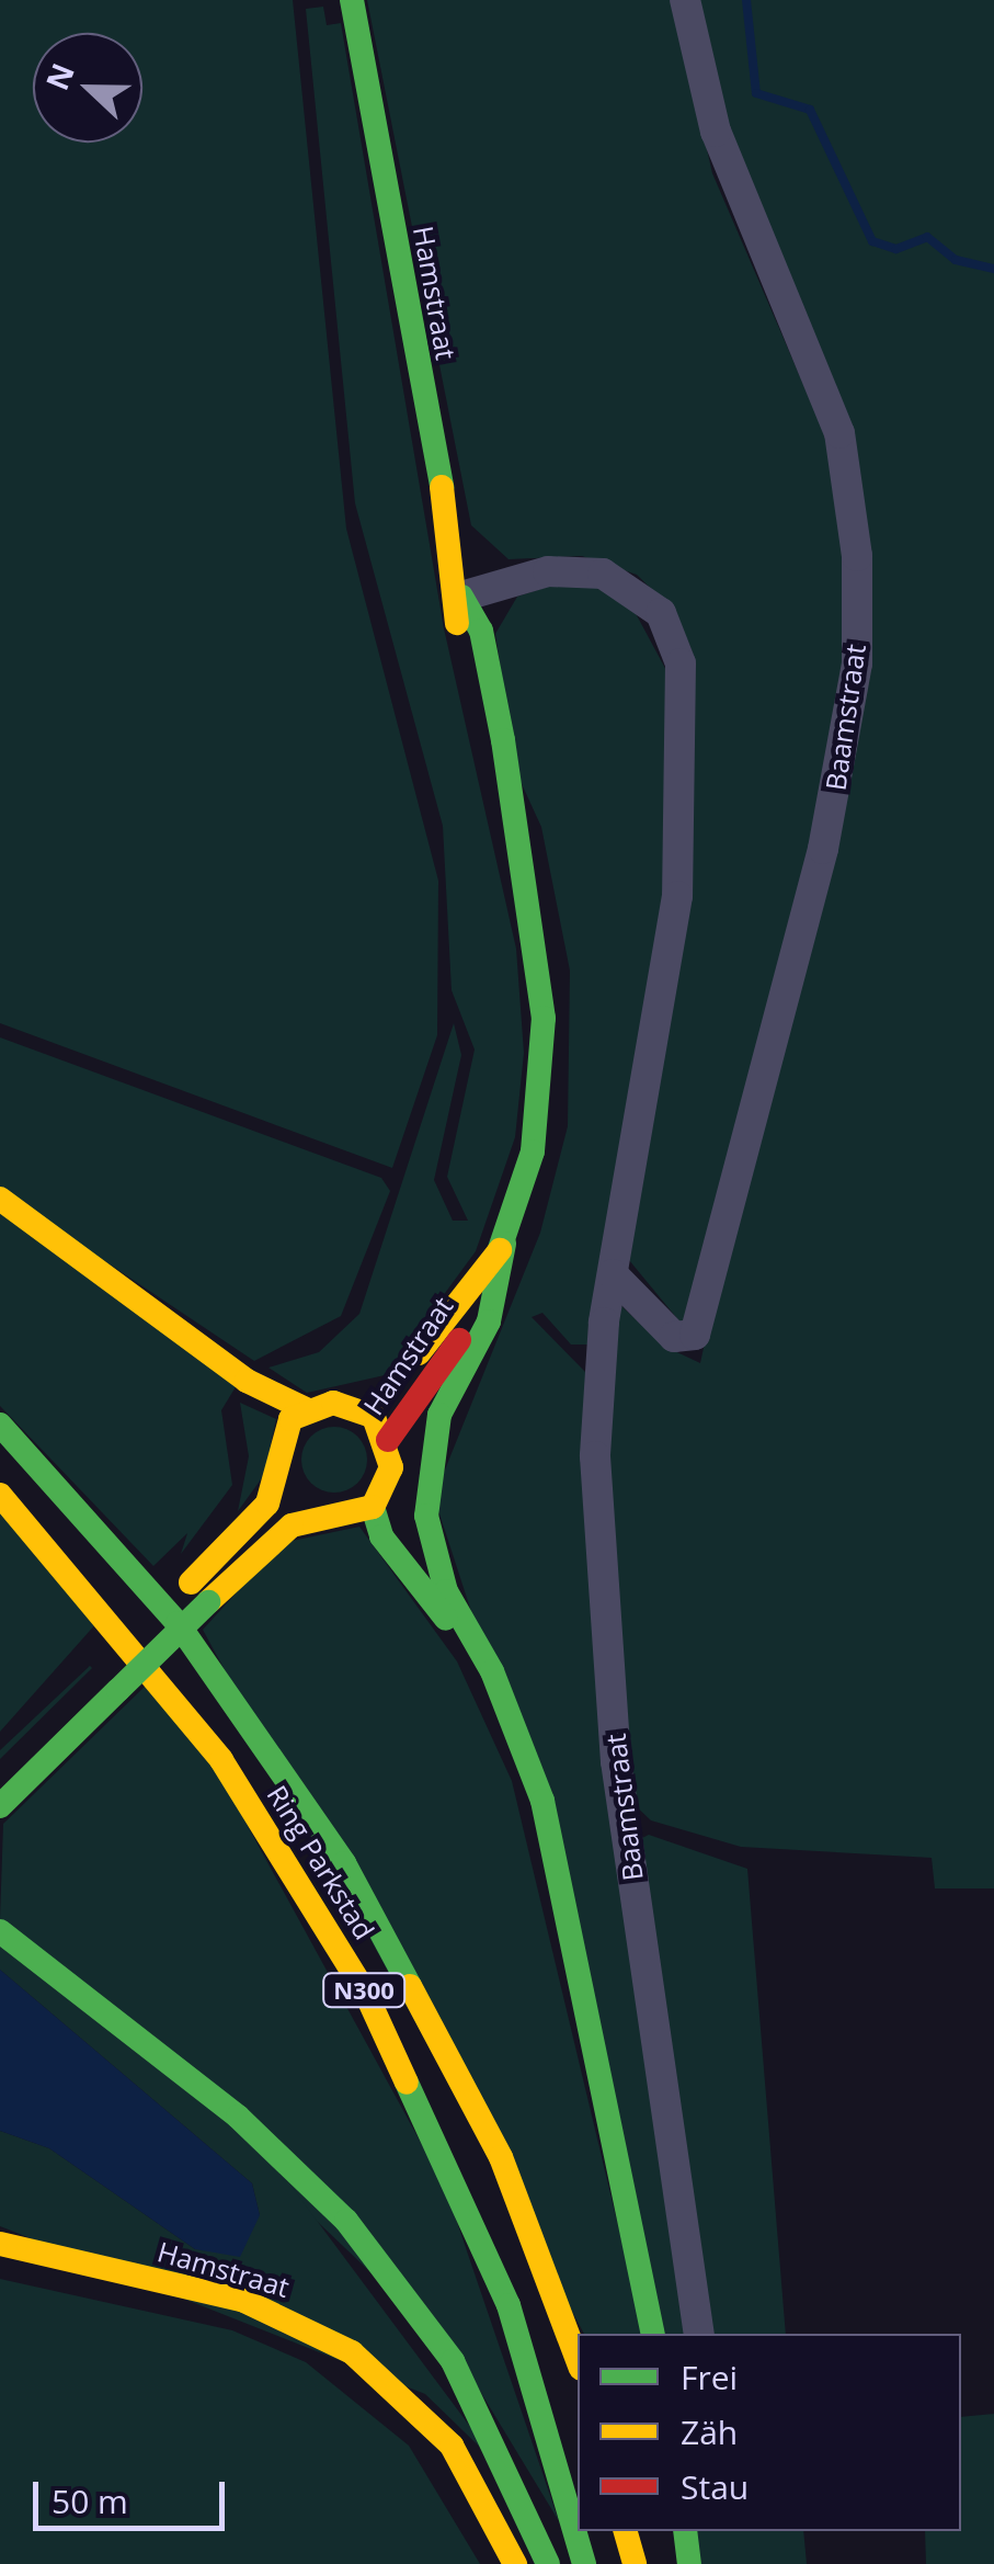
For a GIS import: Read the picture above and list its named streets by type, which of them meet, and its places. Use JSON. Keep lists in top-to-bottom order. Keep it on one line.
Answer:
{"streets":{"main road":["Hamstraat","Ring Parkstad","N300"],"street":["Baamstraat"]},"crossings":[["Hamstraat","Baamstraat"]],"legend":["Frei","Zäh","Stau"],"scale_bar":"50 m","north":"left"}
